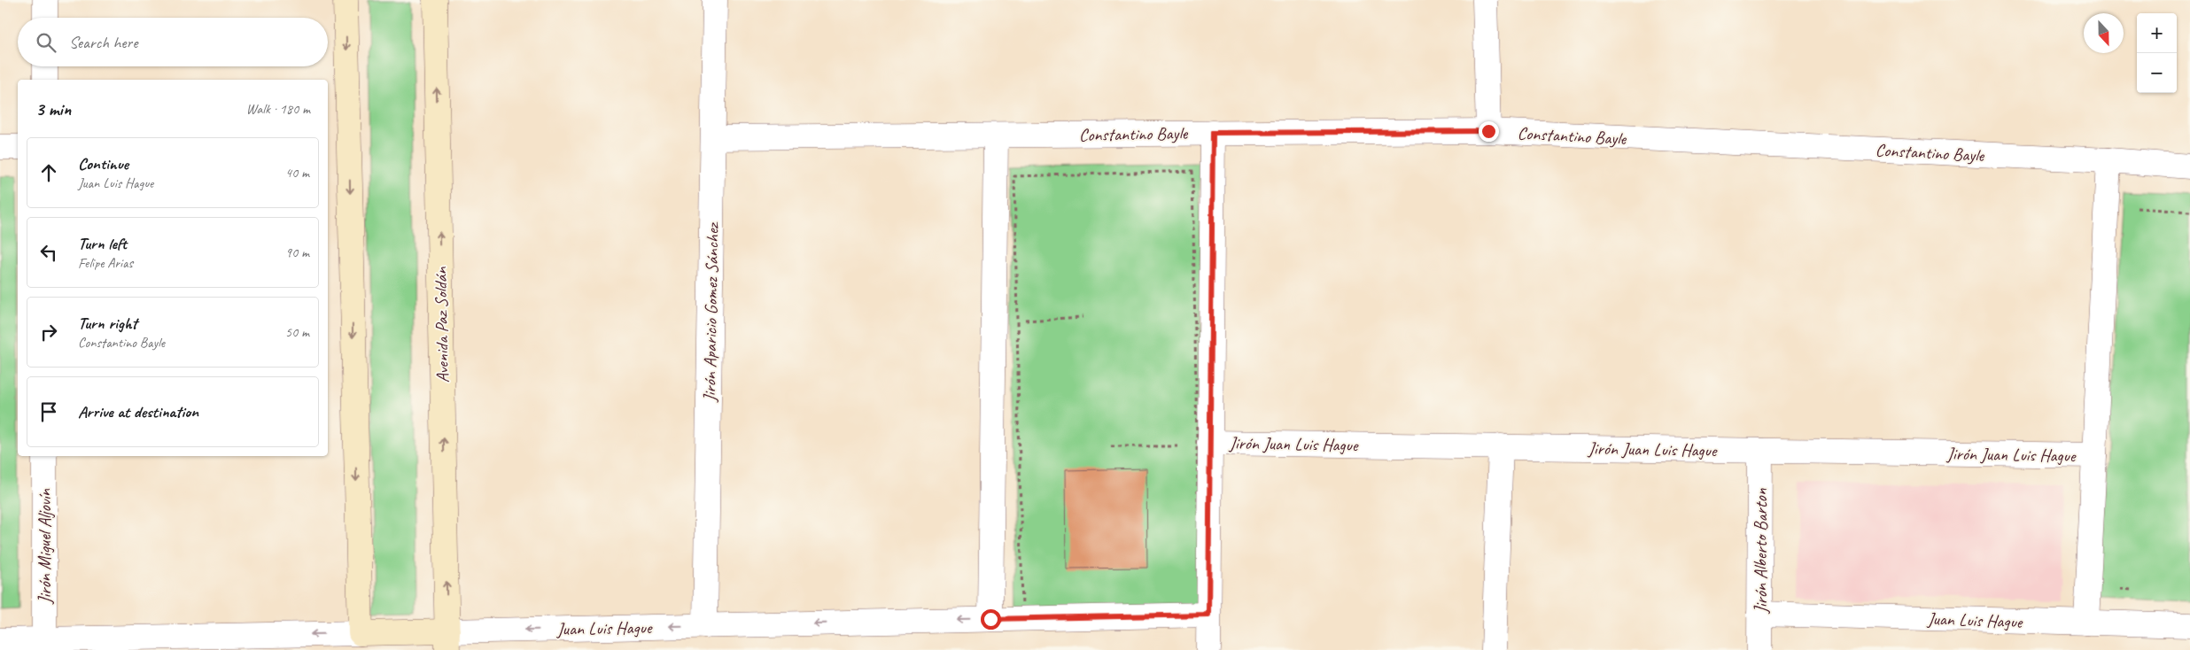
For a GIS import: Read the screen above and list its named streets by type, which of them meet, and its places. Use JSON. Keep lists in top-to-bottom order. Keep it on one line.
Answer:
{"streets":{"street":["Constantino Bayle","Jirón Aparicio Gomez Sánchez","Avenida Paz Soldán","Jirón Juan Luis Hague","Jirón Miguel Aljovín","Jirón Alberto Barton","Juan Luis Hague"]},"crossings":[["Constantino Bayle","Jirón Aparicio Gomez Sánchez"],["Jirón Aparicio Gomez Sánchez","Juan Luis Hague"],["Avenida Paz Soldán","Juan Luis Hague"],["Jirón Juan Luis Hague","Jirón Alberto Barton"],["Jirón Miguel Aljovín","Juan Luis Hague"],["Jirón Alberto Barton","Juan Luis Hague"]],"one_way":["Juan Luis Hague"],"north":"bottom","page":{"map_buttons":["+","−"],"search":"Search here","heading":["3 min","Walk · 180 m"],"list":[["Continue","Juan Luis Hague","40 m"],["Turn left","Felipe Arias","90 m"],["Turn right","Constantino Bayle","50 m"],"Arrive at destination"]}}
